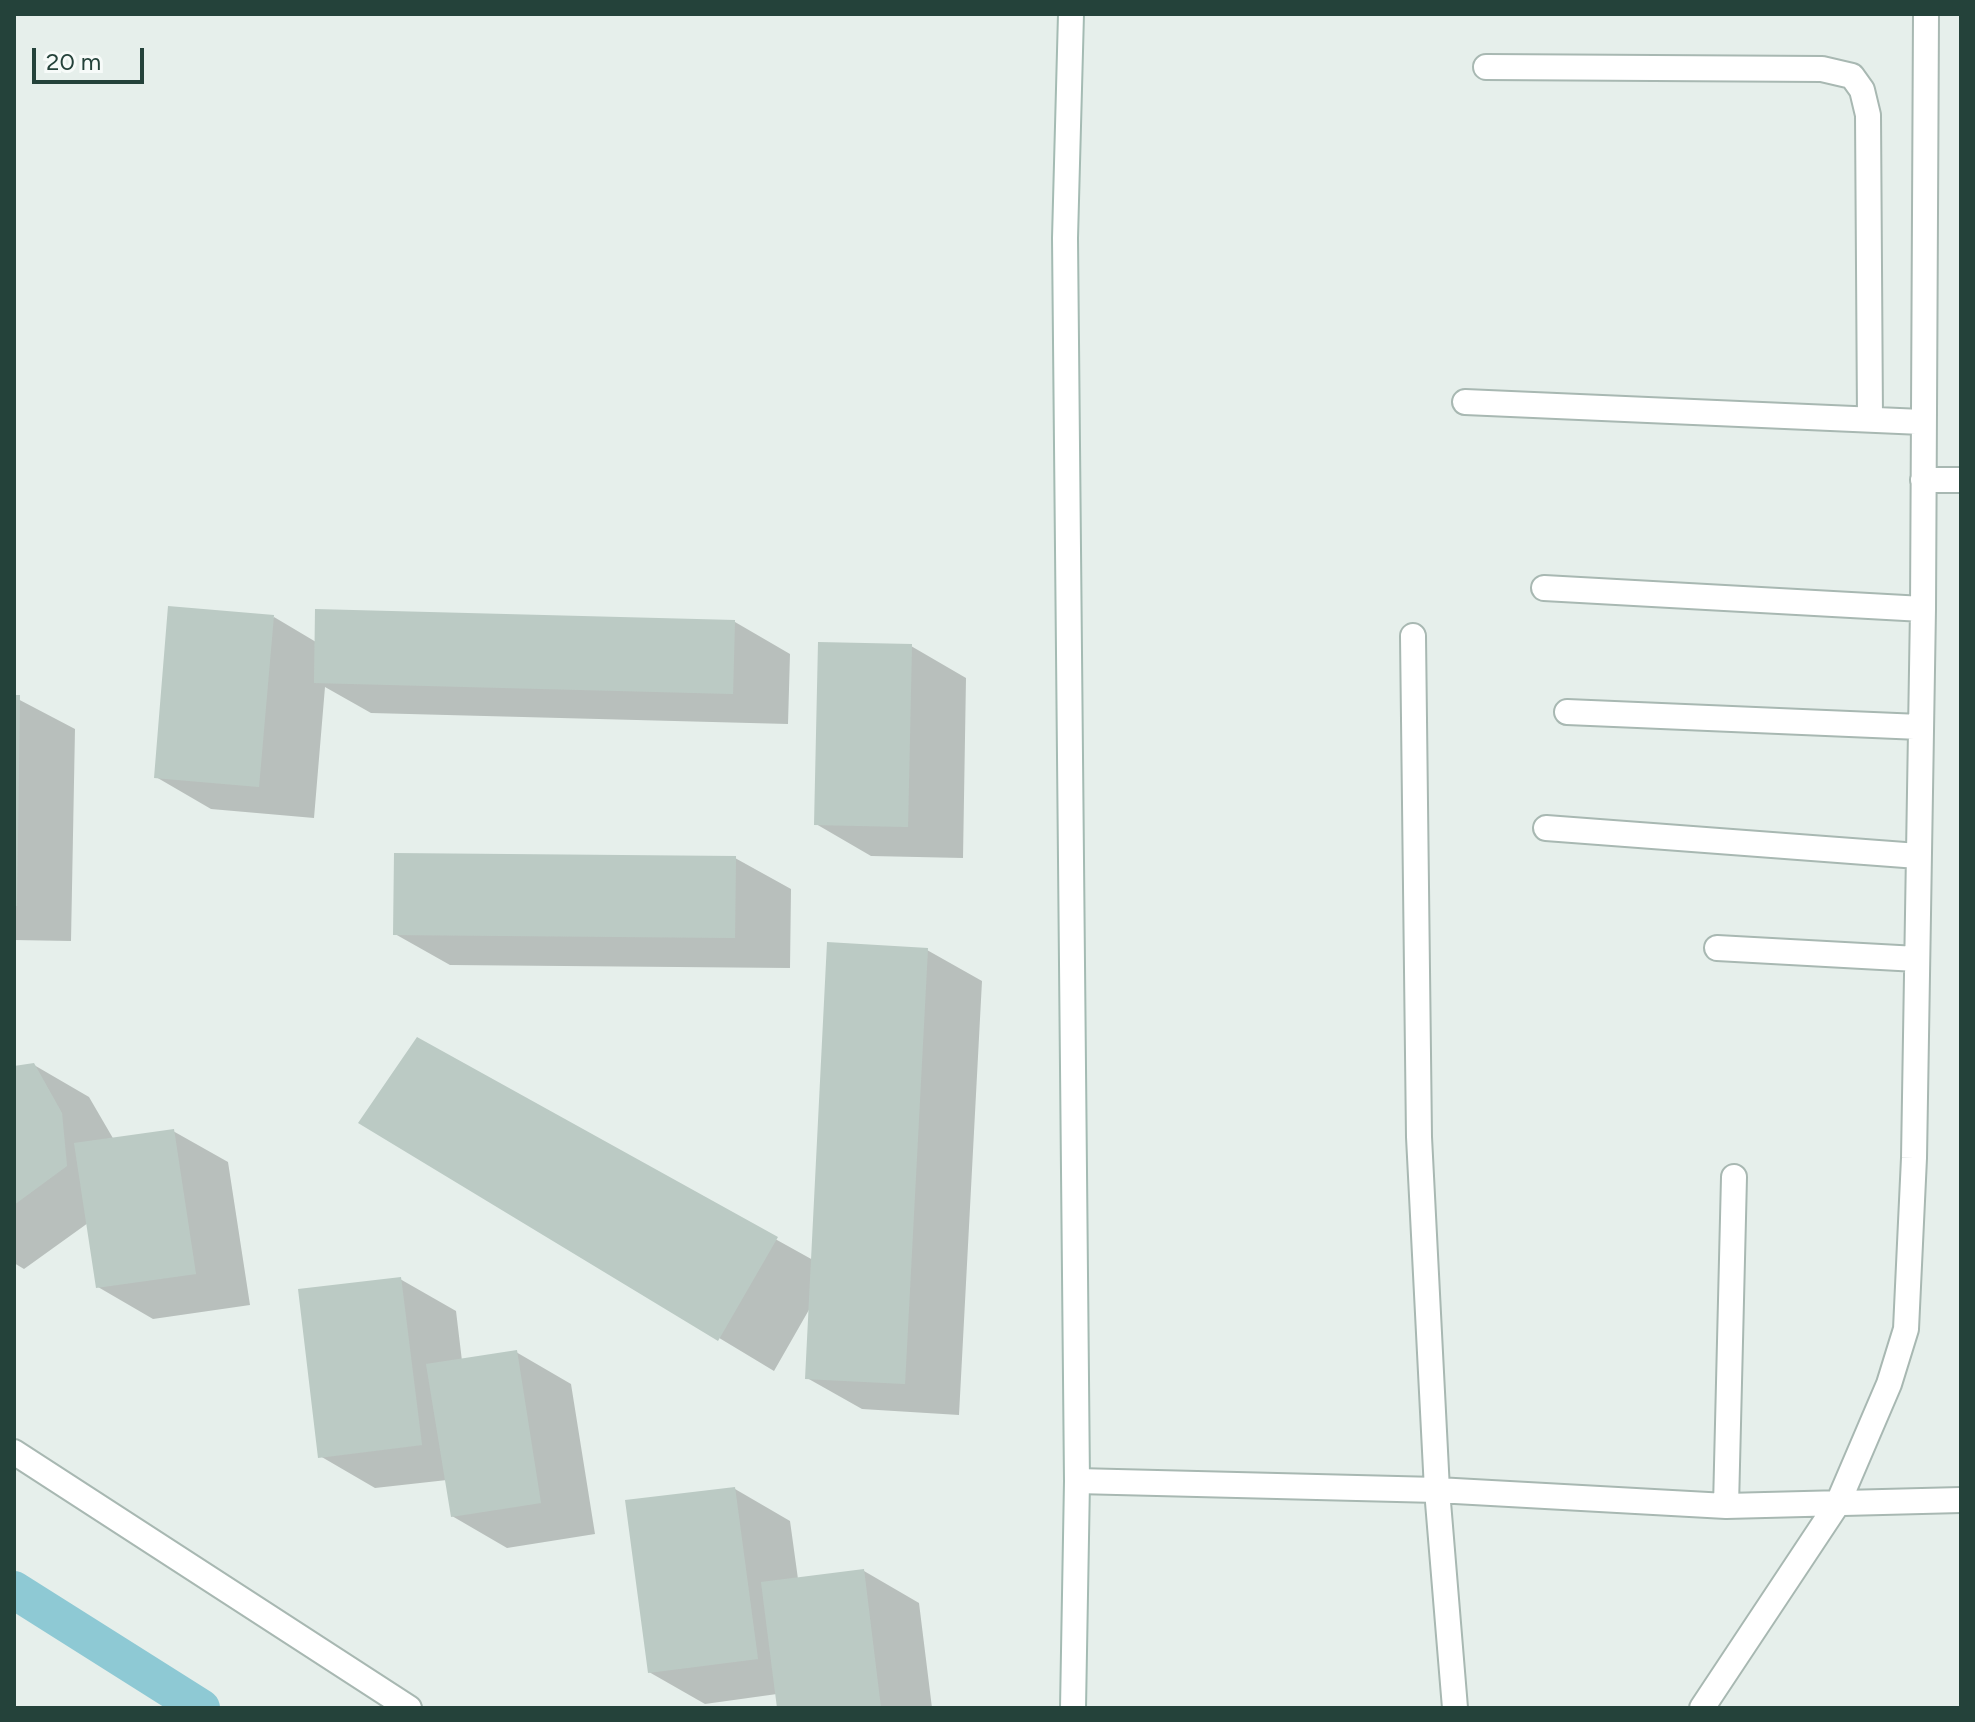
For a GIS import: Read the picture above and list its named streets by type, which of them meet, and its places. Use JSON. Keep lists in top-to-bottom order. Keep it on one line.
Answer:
{"scale_bar":"20 m"}
